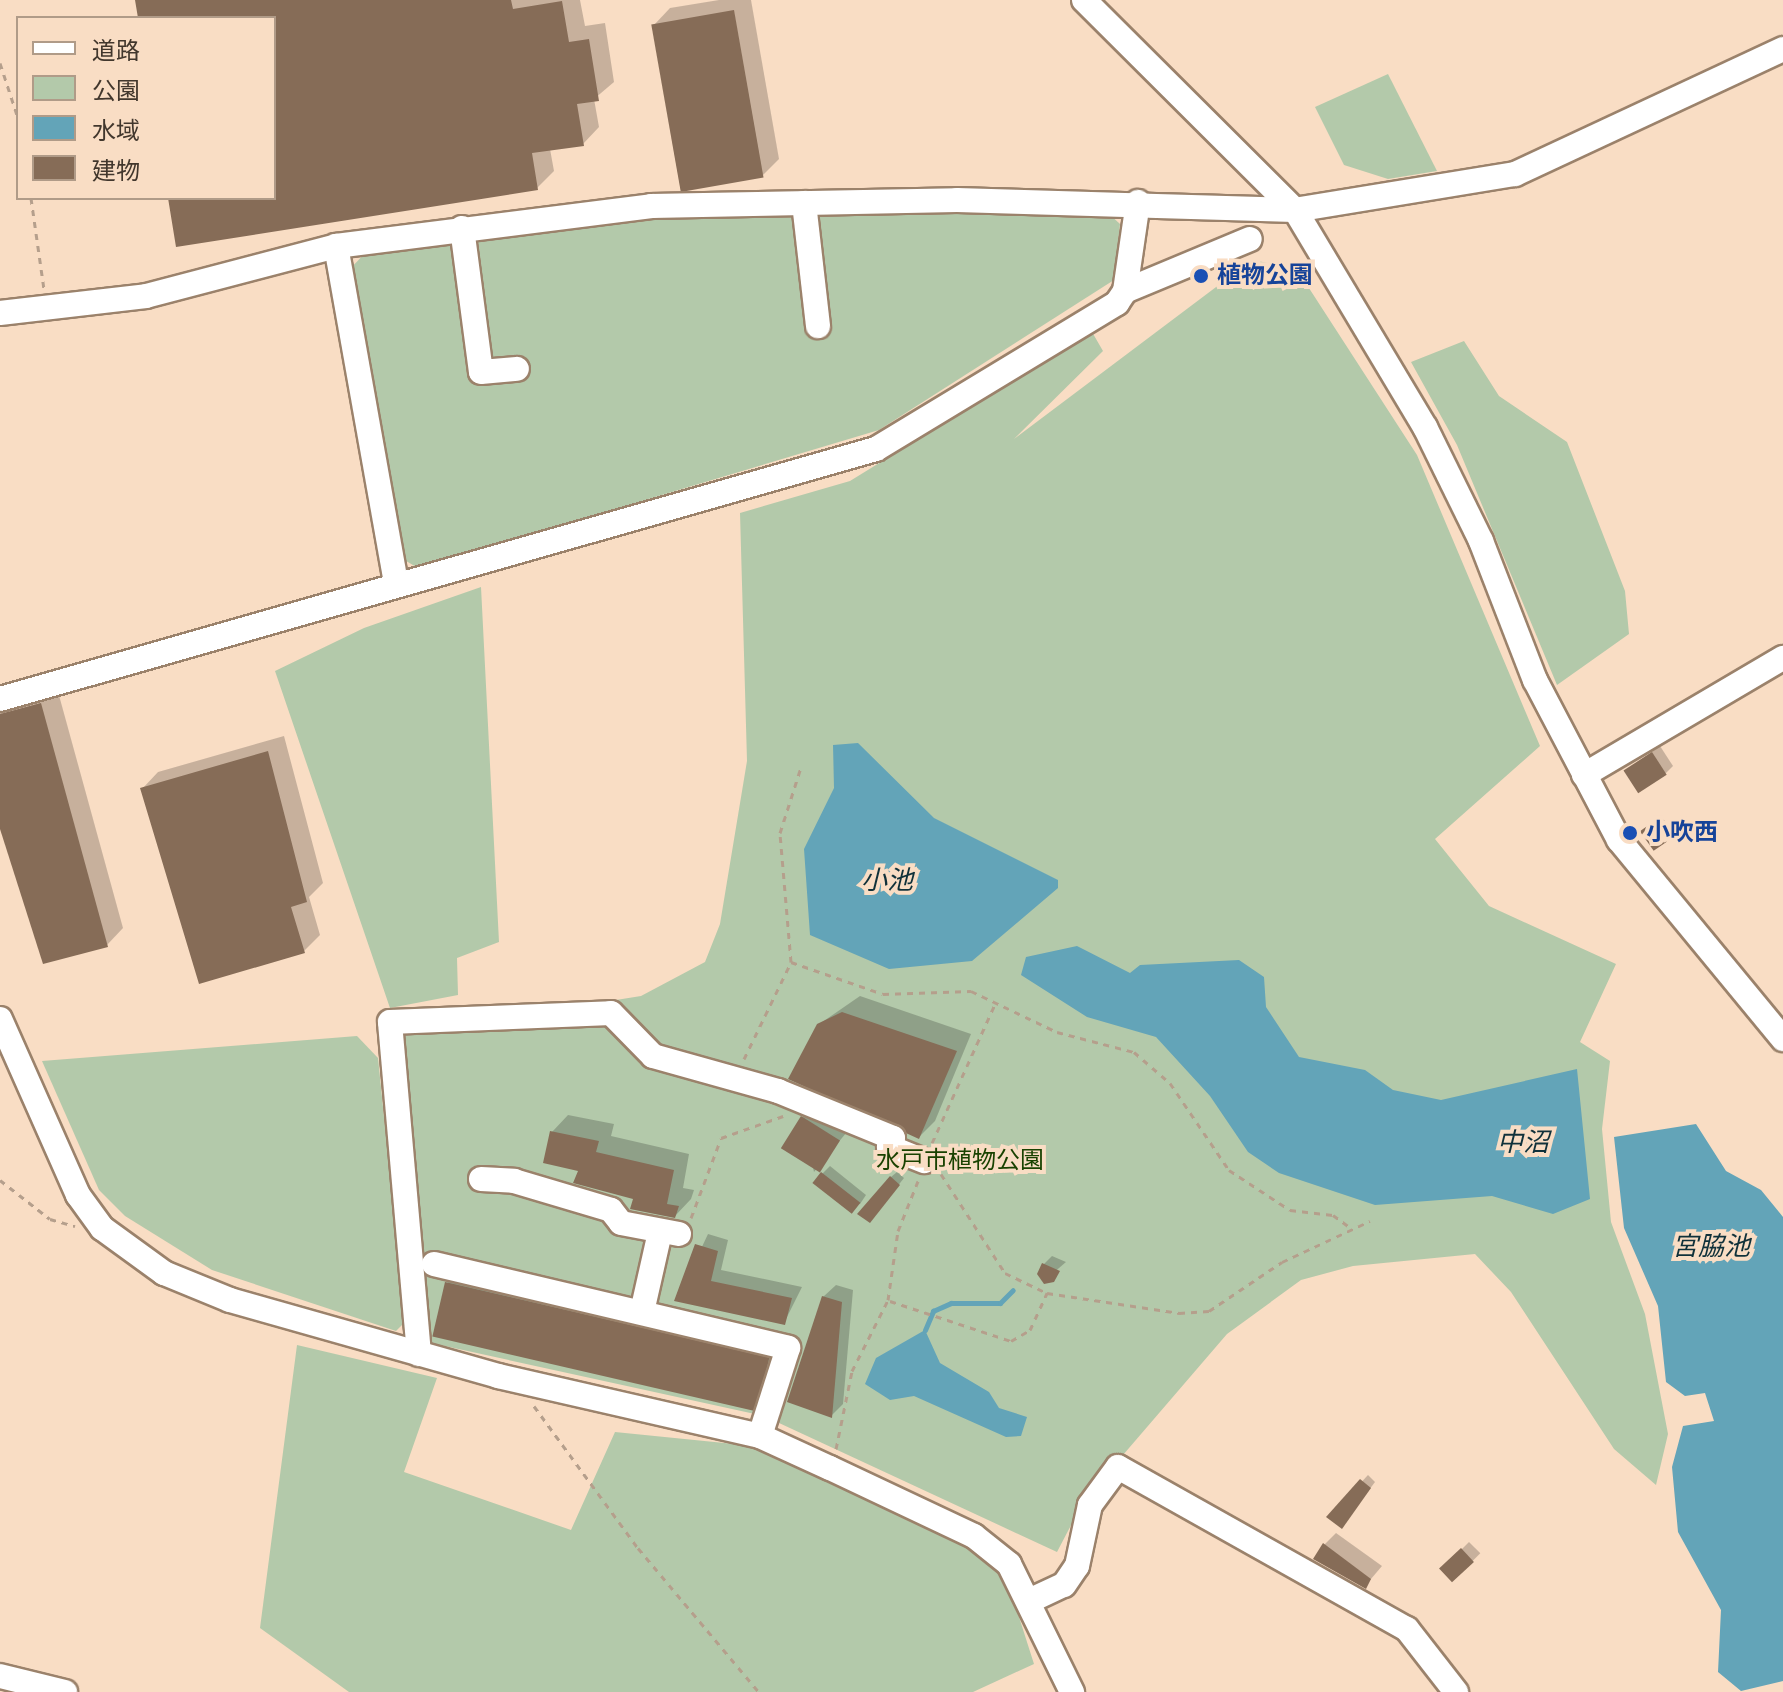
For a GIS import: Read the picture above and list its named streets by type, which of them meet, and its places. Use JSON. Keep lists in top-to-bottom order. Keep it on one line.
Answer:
{"water":["小池","中沼","宮脇池"],"parks":["水戸市植物公園"],"places":["植物公園","小吹西"],"legend":["道路","公園","水域","建物"]}
